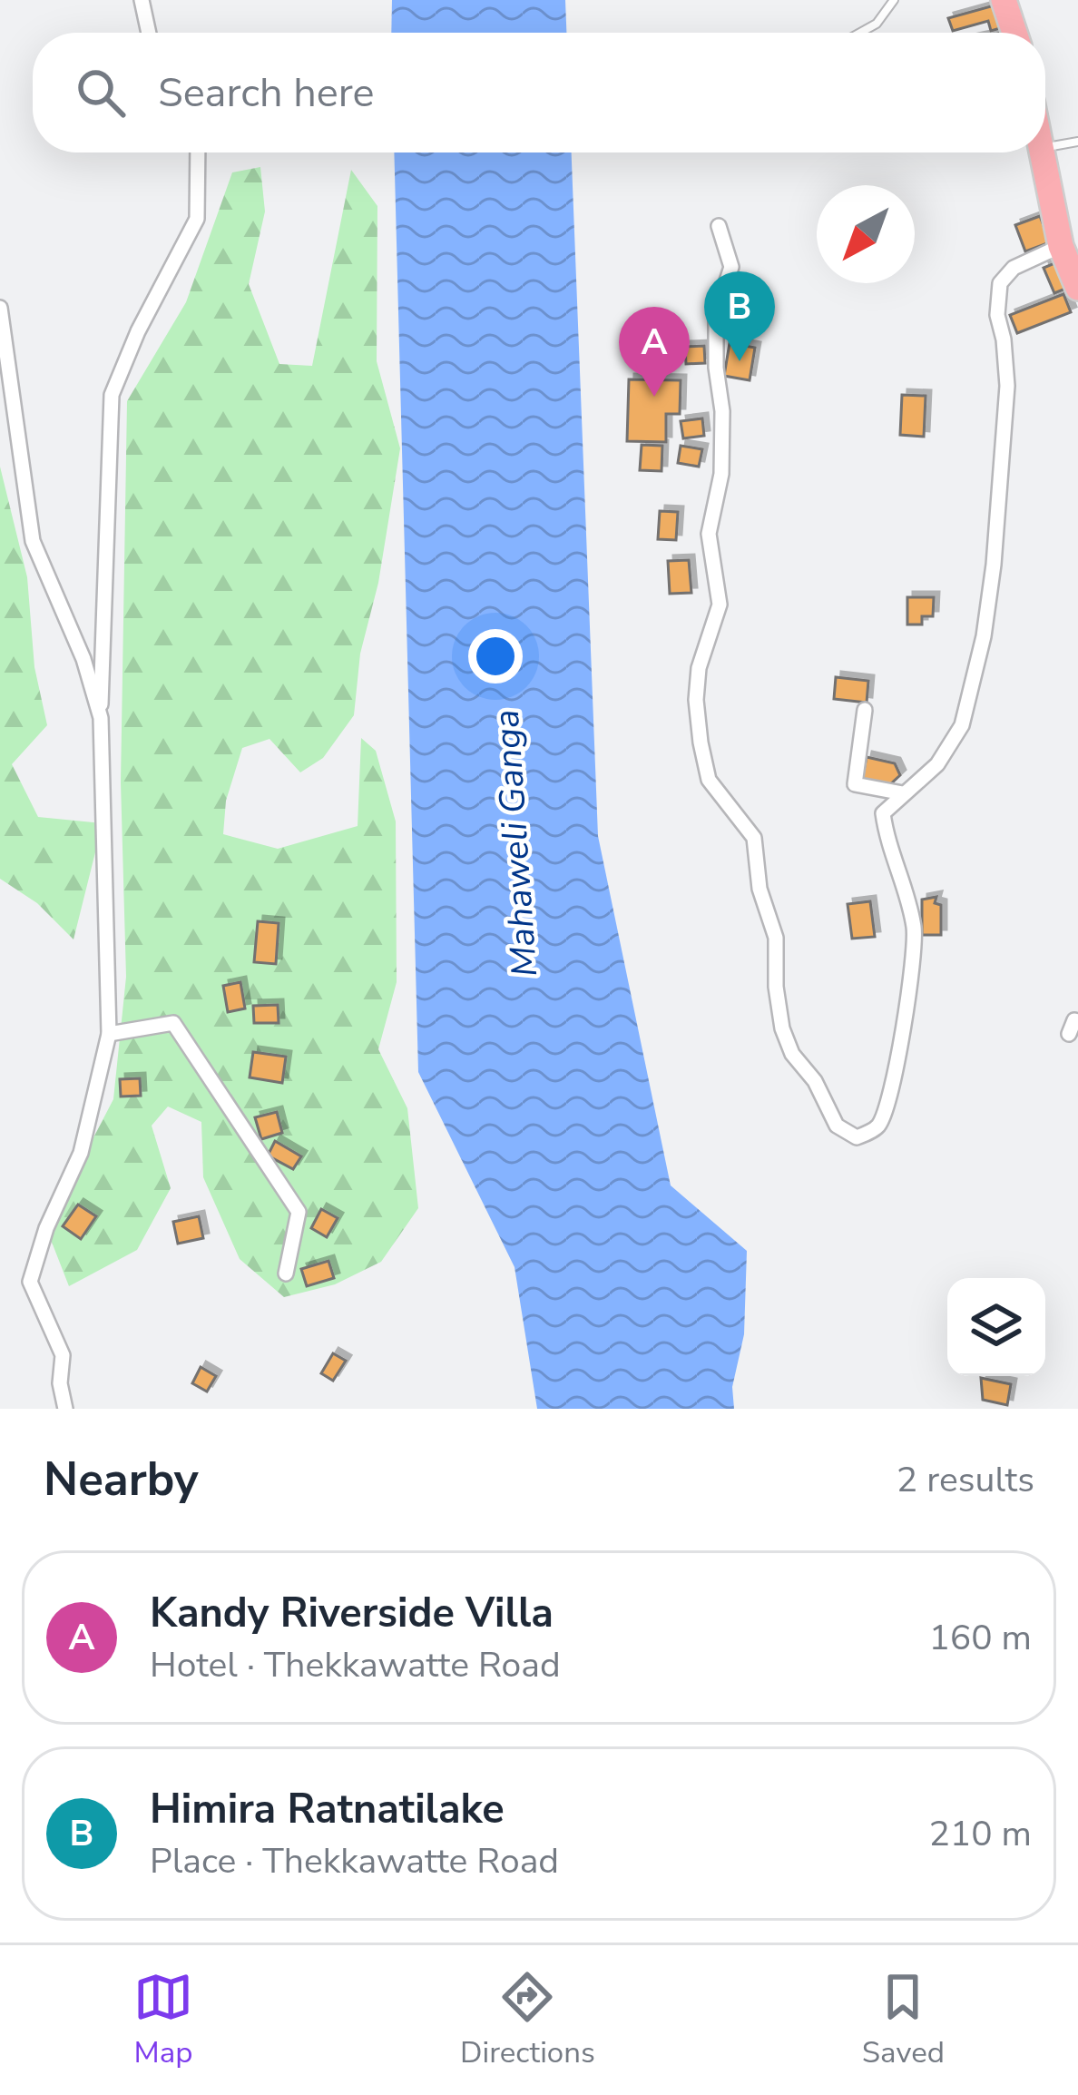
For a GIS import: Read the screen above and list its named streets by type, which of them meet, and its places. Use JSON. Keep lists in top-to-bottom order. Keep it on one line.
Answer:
{"water":["Mahaweli Ganga"],"north":"bottom left","page":{"search":"Search here","pins":["B","A"],"heading":["Nearby","2 results"],"list":[{"mark":"A","name":"Kandy Riverside Villa","note":"Hotel · Thekkawatte Road","value":"160 m"},{"mark":"B","name":"Himira Ratnatilake","note":"Place · Thekkawatte Road","value":"210 m"}],"nav":["Map","Directions","Saved"]}}
